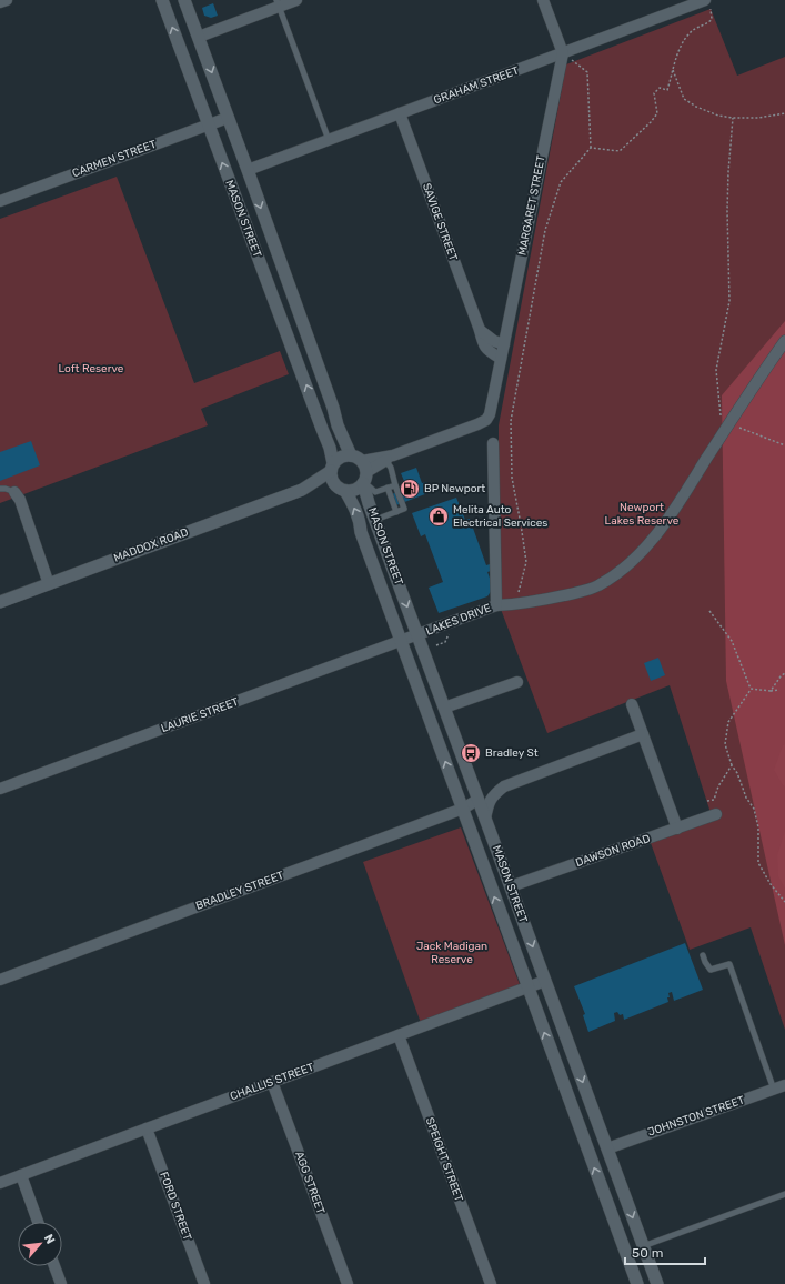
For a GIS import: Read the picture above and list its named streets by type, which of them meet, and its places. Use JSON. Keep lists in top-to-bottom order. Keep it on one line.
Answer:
{"streets":{"street":["GRAHAM STREET","CARMEN STREET","MARGARET STREET","MASON STREET","SAVIGE STREET","MADDOX ROAD","LAKES DRIVE","LAURIE STREET","DAWSON ROAD","BRADLEY STREET","CHALLIS STREET","JOHNSTON STREET","SPEIGHT STREET","AGG STREET","FORD STREET"]},"crossings":[["GRAHAM STREET","MARGARET STREET"],["GRAHAM STREET","MASON STREET"],["GRAHAM STREET","SAVIGE STREET"],["CARMEN STREET","MASON STREET"],["MARGARET STREET","SAVIGE STREET"],["MASON STREET","MADDOX ROAD"],["MASON STREET","LAKES DRIVE"],["MASON STREET","LAURIE STREET"],["MASON STREET","DAWSON ROAD"],["MASON STREET","BRADLEY STREET"],["MASON STREET","CHALLIS STREET"],["MASON STREET","JOHNSTON STREET"],["LAKES DRIVE","LAURIE STREET"],["CHALLIS STREET","SPEIGHT STREET"],["CHALLIS STREET","AGG STREET"],["CHALLIS STREET","FORD STREET"]],"parks":["Loft Reserve","Newport Lakes Reserve","Jack Madigan Reserve"],"places":{"fuel station":["BP Newport"],"shop":["Melita Auto Electrical Services"],"bus stop":["Bradley St"]},"scale_bar":"50 m","north":"top right"}
